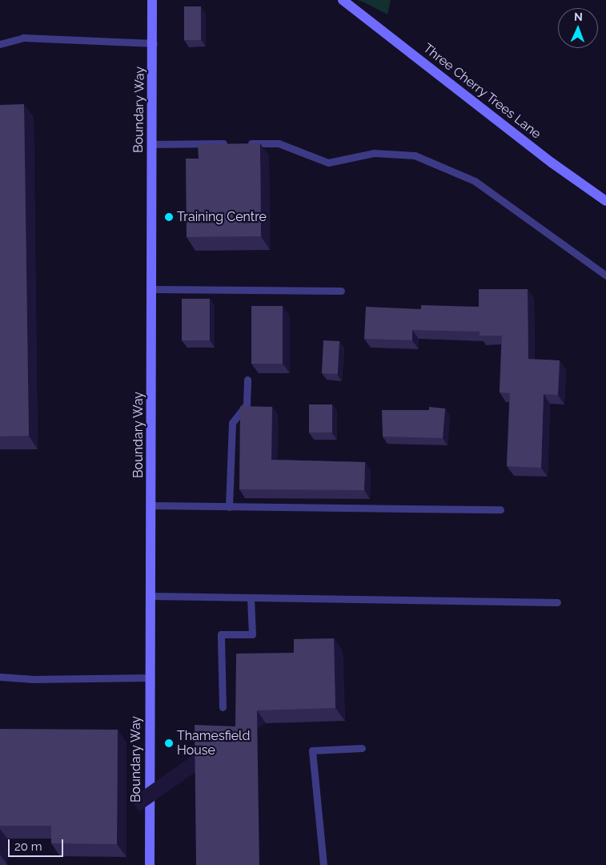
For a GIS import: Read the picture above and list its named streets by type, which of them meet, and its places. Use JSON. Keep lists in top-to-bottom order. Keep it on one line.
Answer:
{"streets":{"street":["Three Cherry Trees Lane","Boundary Way"]},"places":["Training Centre","Thamesfield House"],"scale_bar":"20 m","north":"top"}
